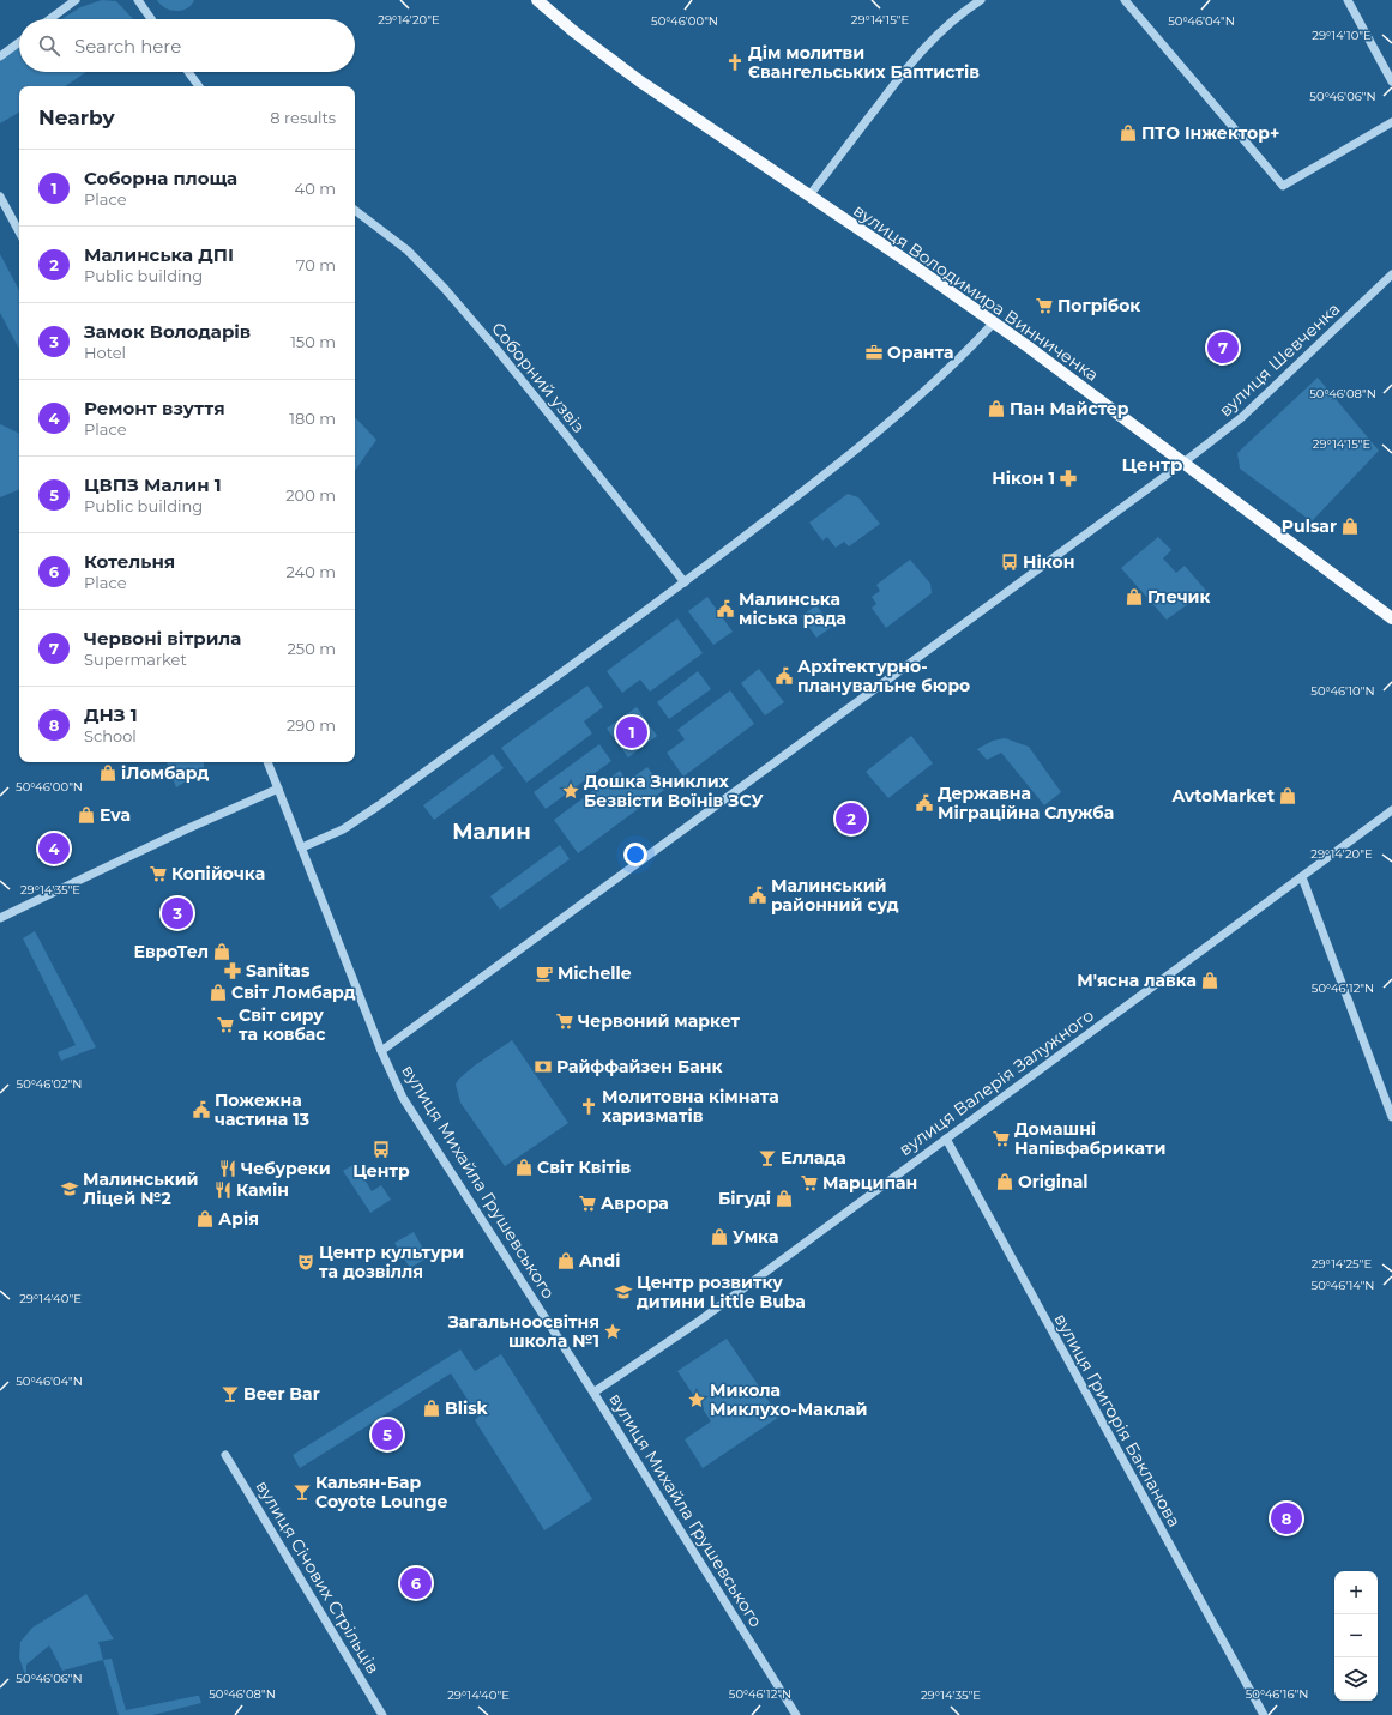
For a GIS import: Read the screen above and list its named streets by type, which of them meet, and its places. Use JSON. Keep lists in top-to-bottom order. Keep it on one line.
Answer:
{"streets":{"main road":["вулиця Володимира Винниченка"],"street":["вулиця Шевченка","Соборний узвіз","вулиця Валерія Залужного","вулиця Михайла Грушевського","вулиця Григорія Бакланова","вулиця Січових Стрільців"]},"crossings":[["вулиця Володимира Винниченка","вулиця Шевченка"],["вулиця Шевченка","вулиця Михайла Грушевського"],["вулиця Валерія Залужного","вулиця Михайла Грушевського"],["вулиця Валерія Залужного","вулиця Григорія Бакланова"]],"districts":["Центр","Малин"],"places":{"church":["Дім молитви Євангельських Баптистів","Молитовна кімната харизматів"],"shop":["ПТО Інжектор+","Пан Майстер","Pulsar","Глечик","іЛомбард","AvtoMarket","Eva","ЕвроТел","М'ясна лавка","Світ Ломбард","Світ Квітів","Original","Бігуді","Арія","Умка","Andi","Blisk"],"supermarket":["Погрібок","Копійочка","Червоний маркет","Світ сиру та ковбас","Домашні Напівфабрикати","Марципан","Аврора"],"office":["Оранта"],"pharmacy":["Нікон 1","Sanitas"],"bus stop":["Нікон","Центр"],"public building":["Малинська міська рада","Архітектурно- планувальне бюро","Державна Міграційна Служба","Малинський районний суд","Пожежна частина 13"],"place":["Дошка Зниклих Безвісти Воїнів ЗСУ","Загальноосвітня школа №1","Микола Миклухо-Маклай"],"cafe":["Michelle"],"bank":["Райффайзен Банк"],"bar":["Еллада","Beer Bar","Кальян-Бар Coyote Lounge"],"restaurant":["Чебуреки","Камін"],"school or university":["Малинський Ліцей №2","Центр розвитку дитини Little Buba"],"theatre":["Центр культури та дозвілля"]},"page":{"search":"Search here","heading":["Nearby","8 results"],"list":[{"mark":"1","name":"Соборна площа","note":"Place","value":"40 m"},{"mark":"2","name":"Малинська ДПІ","note":"Public building","value":"70 m"},{"mark":"3","name":"Замок Володарів","note":"Hotel","value":"150 m"},{"mark":"4","name":"Ремонт взуття","note":"Place","value":"180 m"},{"mark":"5","name":"ЦВПЗ Малин 1","note":"Public building","value":"200 m"},{"mark":"6","name":"Котельня","note":"Place","value":"240 m"},{"mark":"7","name":"Червоні вітрила","note":"Supermarket","value":"250 m"},{"mark":"8","name":"ДНЗ 1","note":"School","value":"290 m"}],"pins":["7","1","2","4","3","5","8","6"],"map_buttons":["+","−"]},"coordinates":["29°14'20\"E","29°14'15\"E","50°46'00\"N","50°46'04\"N","29°14'10\"E","50°46'06\"N","50°46'08\"N","50°46'10\"N","29°14'35\"E","50°46'12\"N","50°46'02\"N","29°14'25\"E","50°46'14\"N","29°14'40\"E","50°46'16\"N"]}
